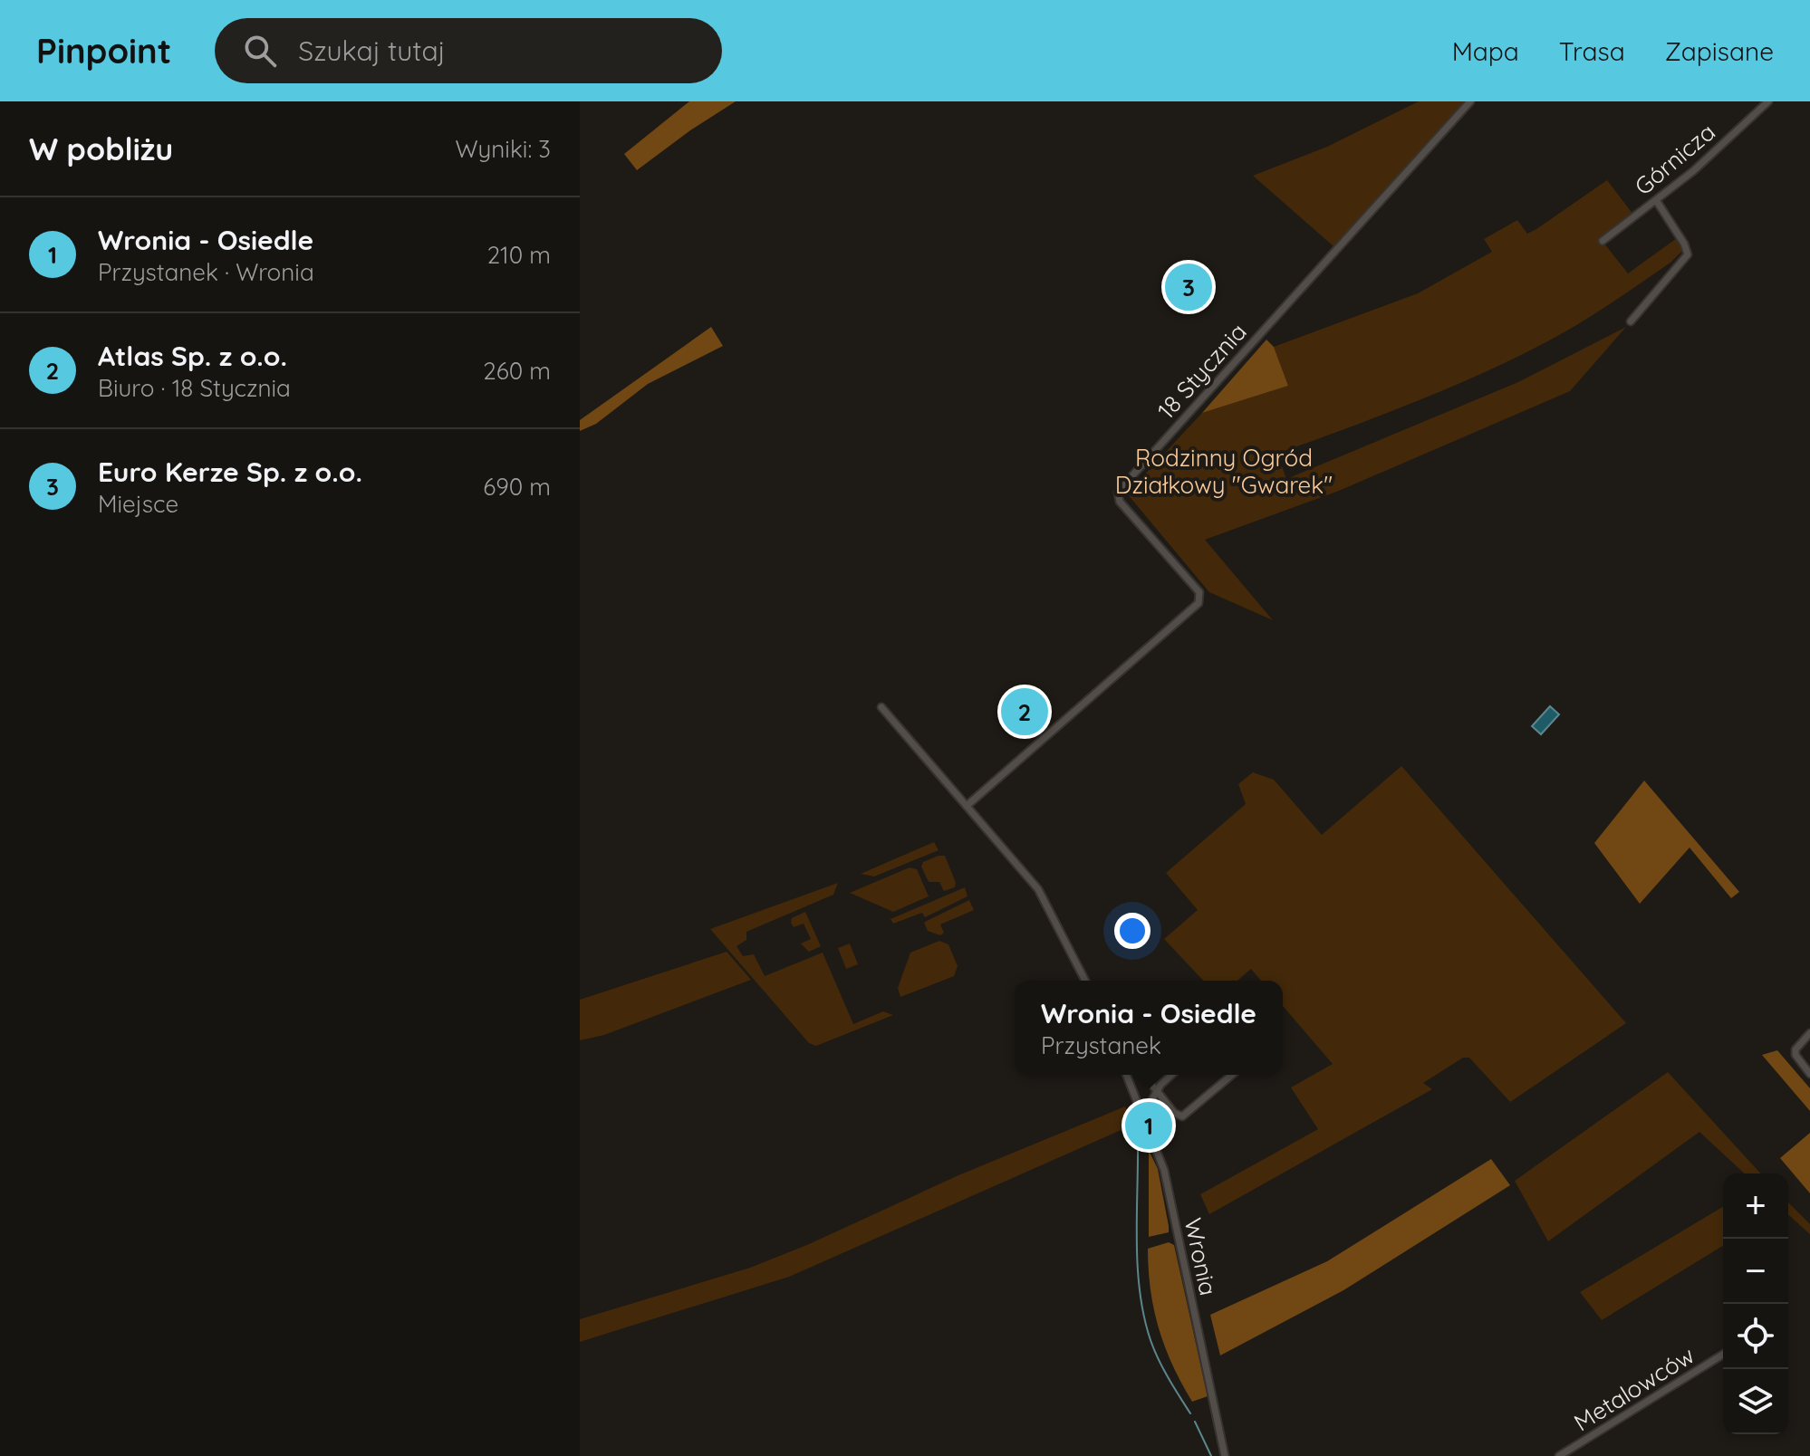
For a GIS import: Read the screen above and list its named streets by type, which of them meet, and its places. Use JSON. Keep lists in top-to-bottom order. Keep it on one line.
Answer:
{"streets":{"street":["Górnicza","18 Stycznia","Wronia","Metalowców"]},"parks":["Rodzinny Ogród Działkowy \"Gwarek\""],"page":{"header":"Pinpoint","search":"Szukaj tutaj","nav":["Mapa","Trasa","Zapisane"],"heading":["W pobliżu","Wyniki: 3"],"list":[{"mark":"1","name":"Wronia - Osiedle","note":"Przystanek · Wronia","value":"210 m"},{"mark":"2","name":"Atlas Sp. z o.o.","note":"Biuro · 18 Stycznia","value":"260 m"},{"mark":"3","name":"Euro Kerze Sp. z o.o.","note":"Miejsce","value":"690 m"}],"pins":["3","2","1"],"popup":["Wronia - Osiedle","Przystanek"],"map_buttons":["+","−"]}}
